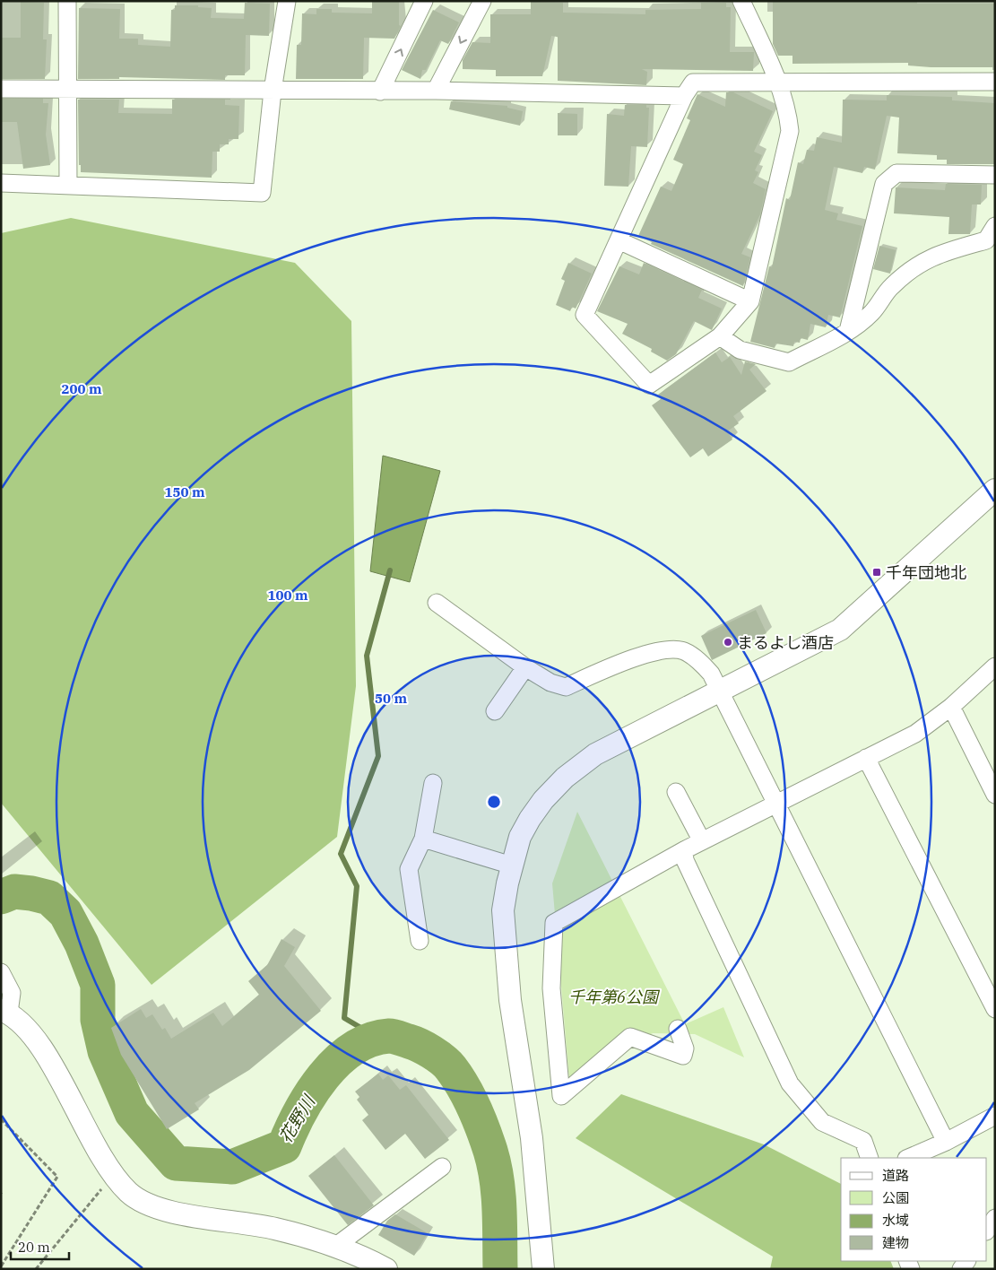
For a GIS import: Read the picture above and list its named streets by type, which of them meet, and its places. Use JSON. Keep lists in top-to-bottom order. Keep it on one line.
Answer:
{"water":["花野川"],"parks":["千年第6公園"],"places":{"transit":["千年団地北"],"other":["まるよし酒店"]},"legend":["道路","公園","水域","建物"],"scale_bar":"20 m","rings":["200 m","150 m","100 m","50 m"]}
